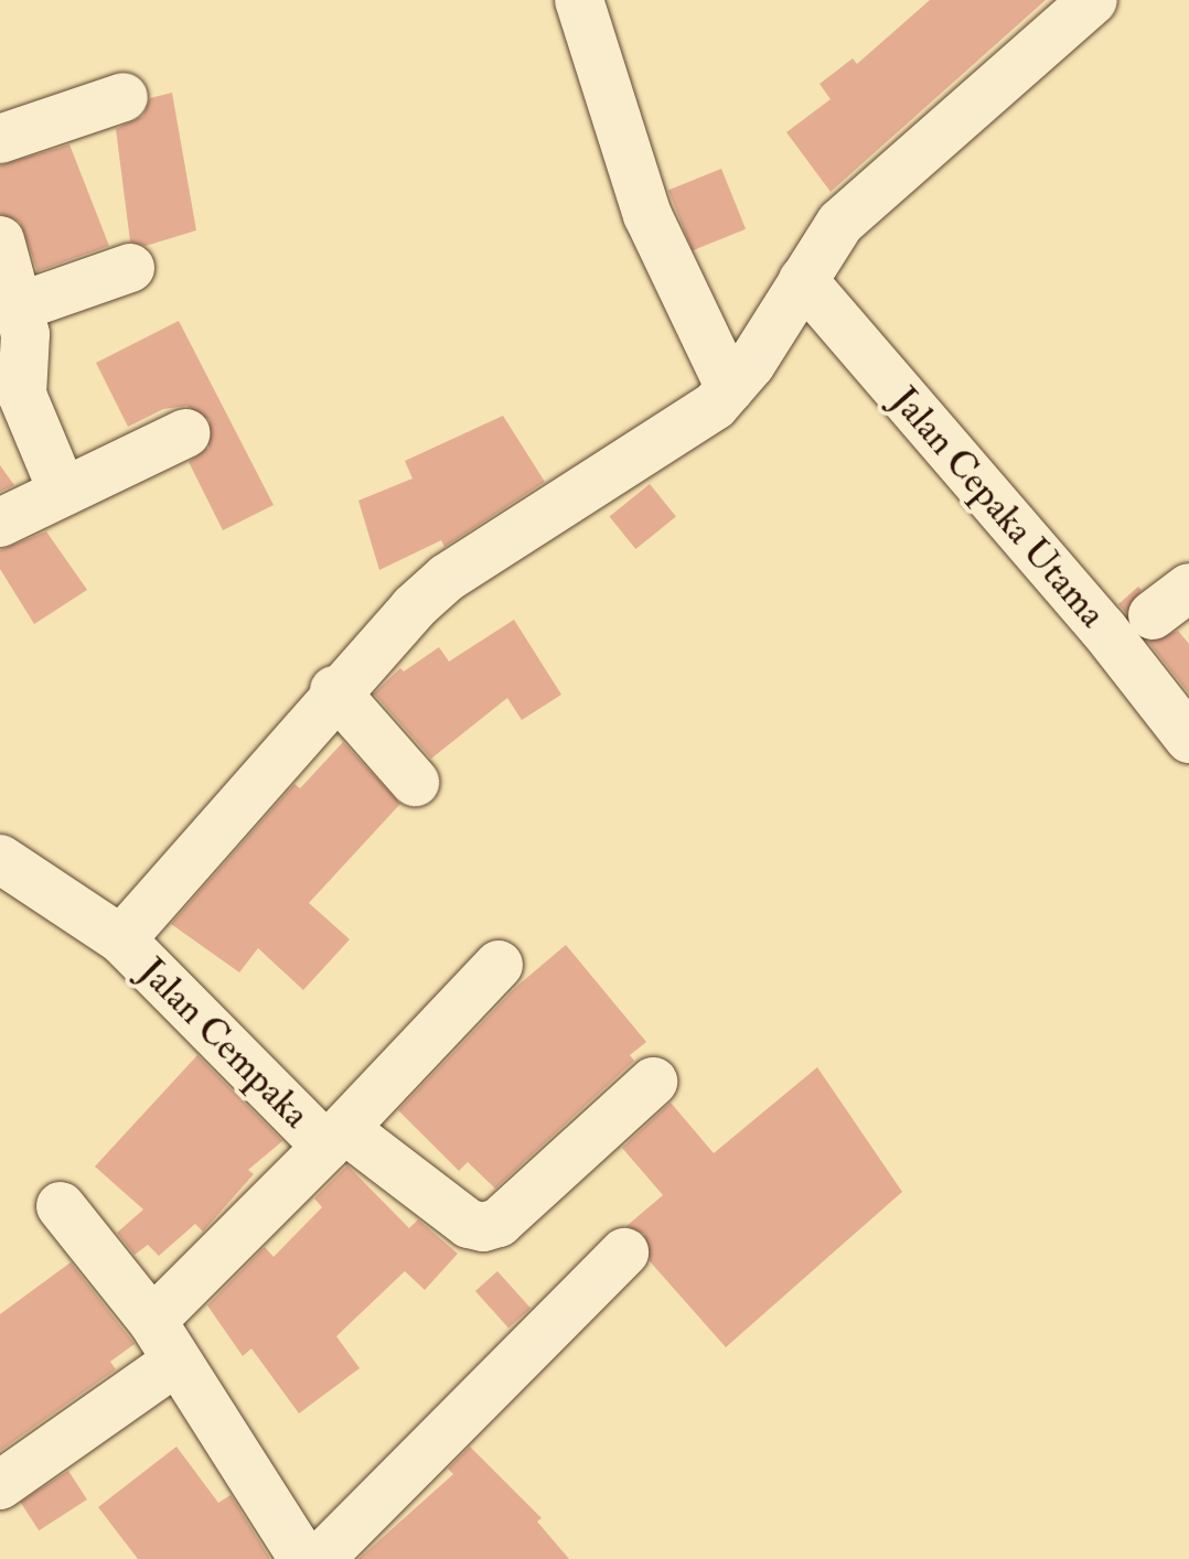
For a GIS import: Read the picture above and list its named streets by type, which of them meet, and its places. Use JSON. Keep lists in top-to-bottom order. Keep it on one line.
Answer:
{"streets":{"street":["Jalan Cepaka Utama","Jalan Cempaka"]}}
